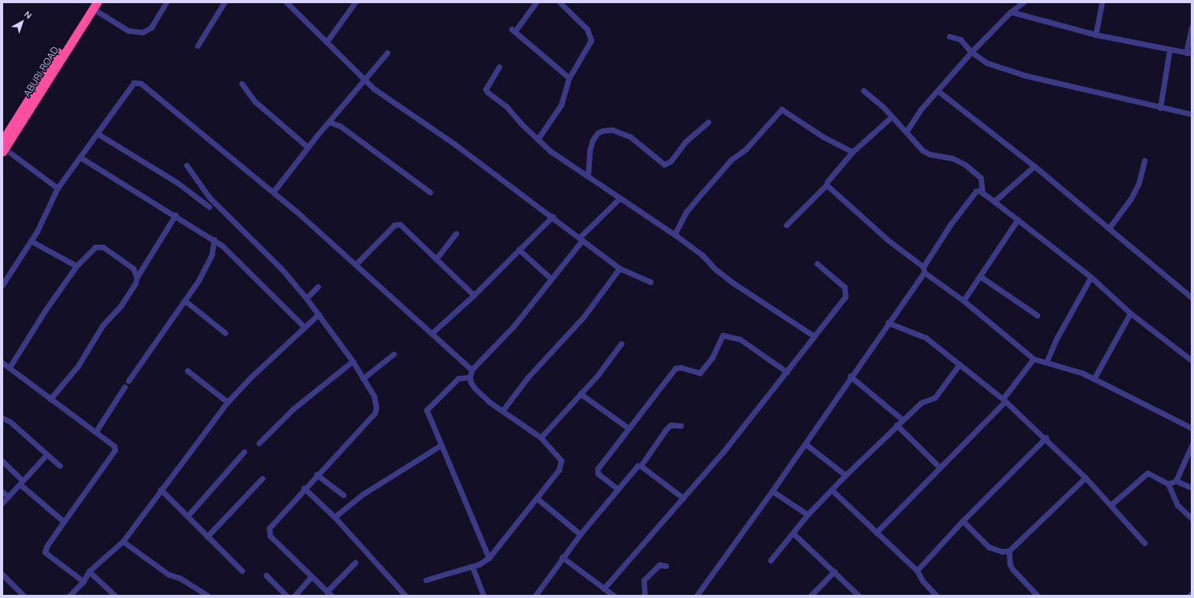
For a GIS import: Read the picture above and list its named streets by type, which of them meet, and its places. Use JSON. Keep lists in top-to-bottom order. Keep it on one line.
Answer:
{"streets":{"highway":["ABURI ROAD"]},"north":"top right"}
